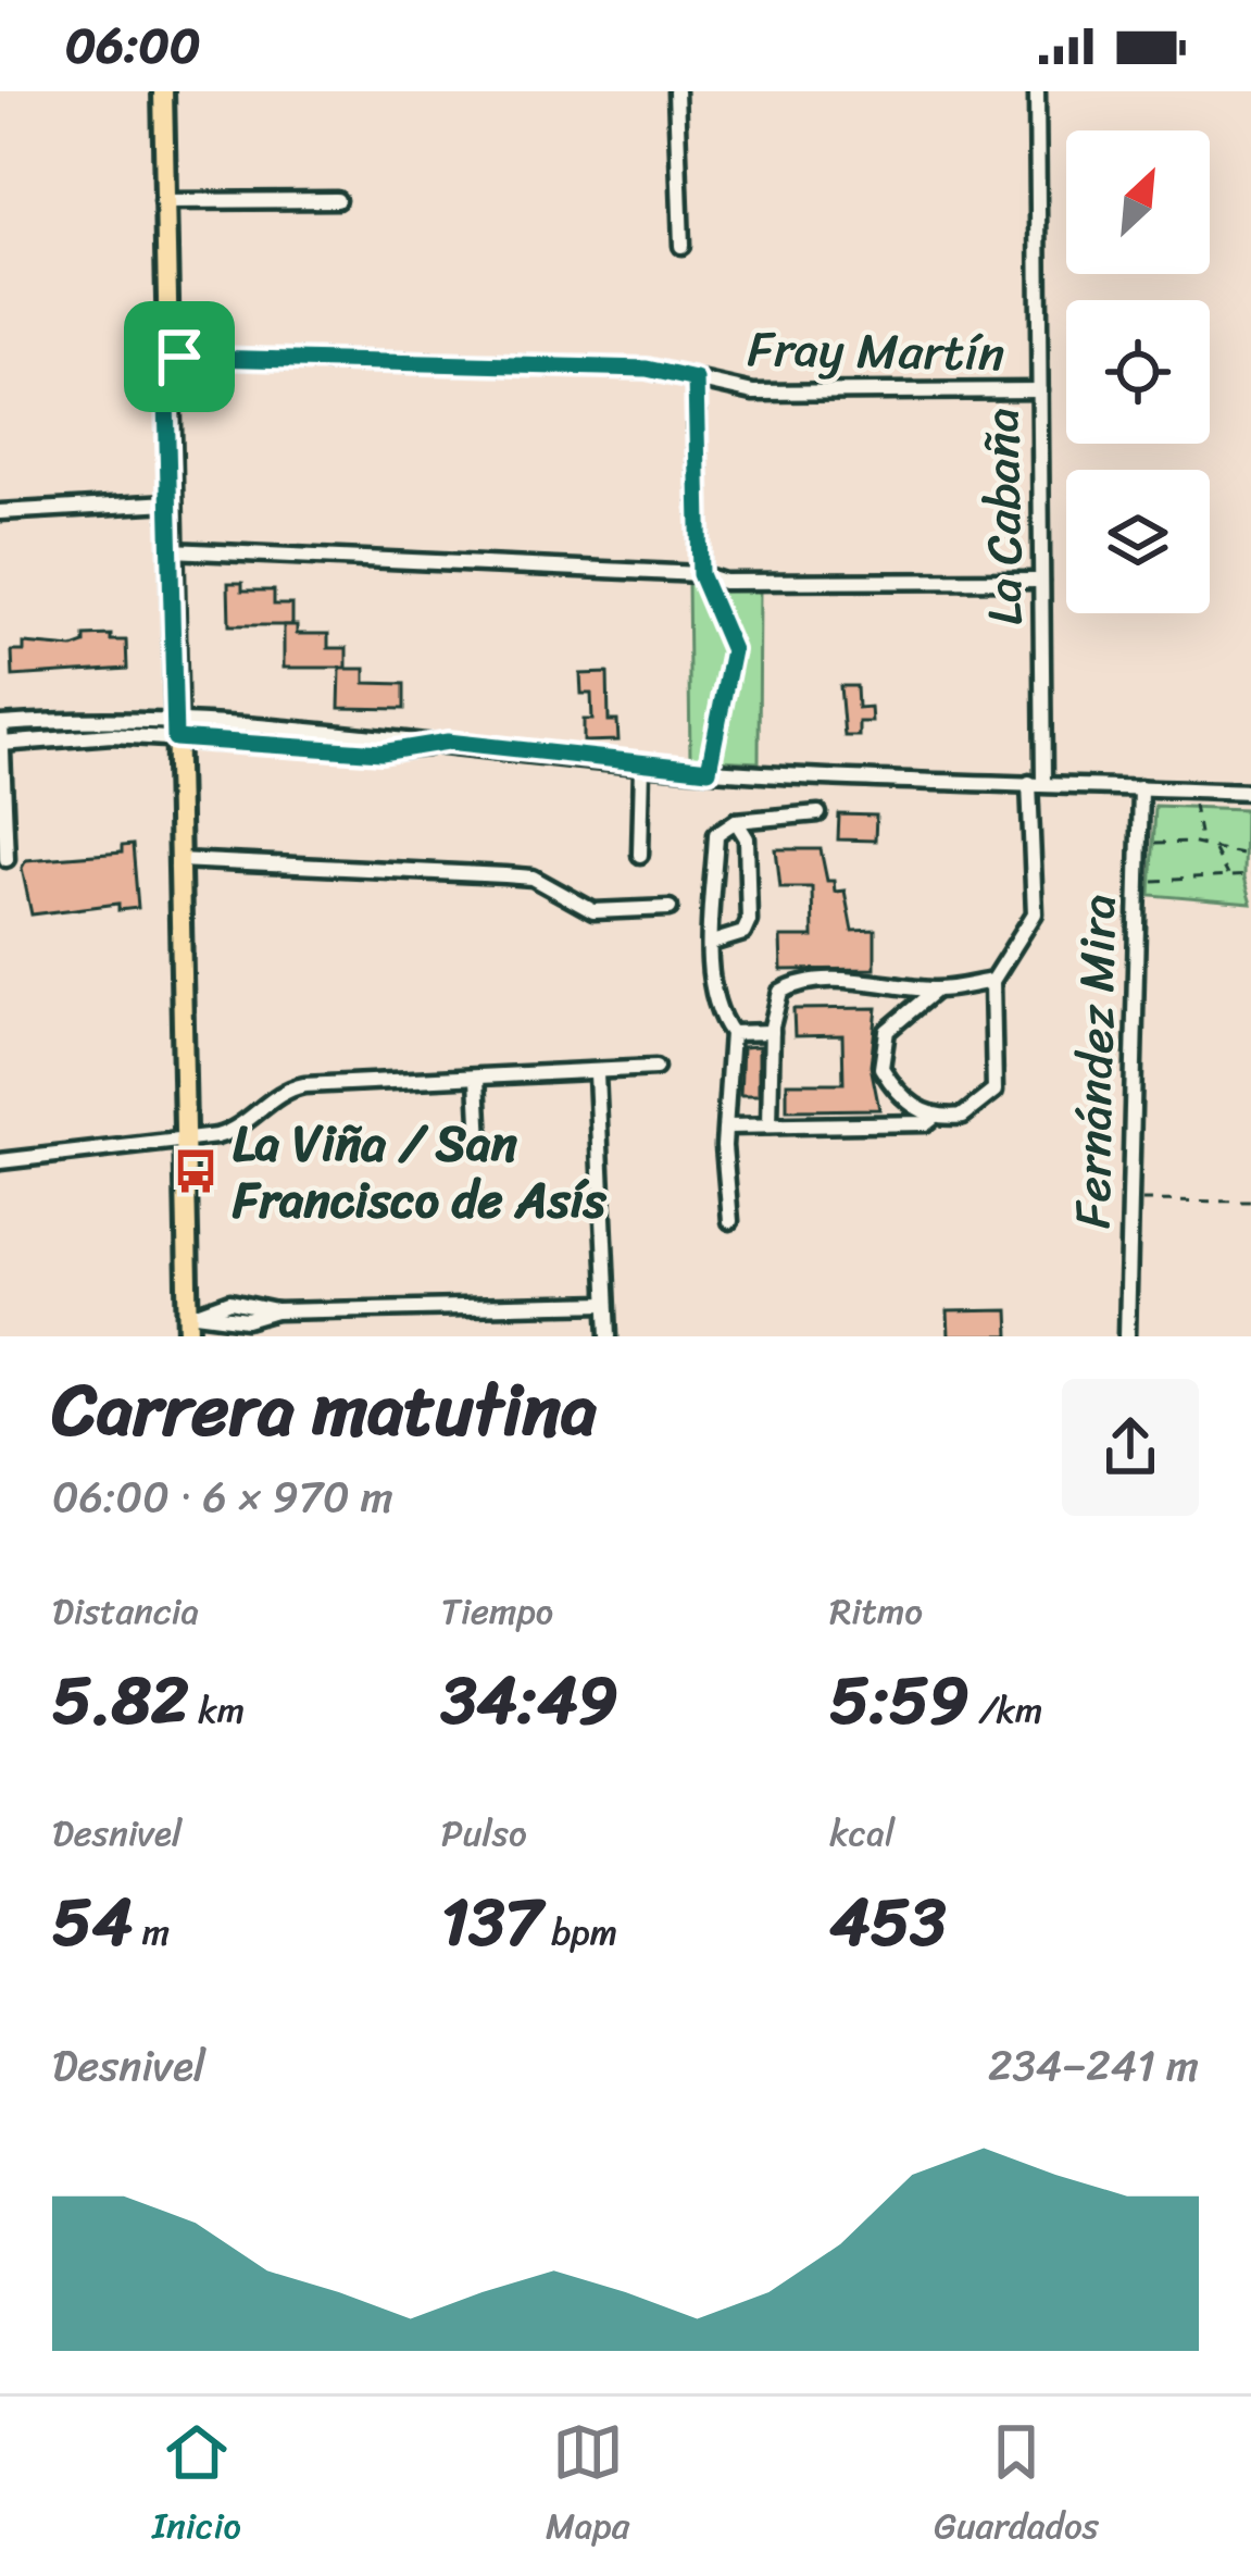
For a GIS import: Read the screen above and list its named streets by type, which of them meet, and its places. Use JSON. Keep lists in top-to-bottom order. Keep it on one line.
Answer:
{"streets":{"street":["Fray Martín","La Cabaña","Fernández Mira"]},"crossings":[["Fray Martín","La Cabaña"]],"places":{"bus stop":["La Viña / San Francisco de Asís"]},"north":"top right","page":{"status":"06:00","heading":["Carrera matutina","06:00 · 6 × 970 m"],"stats":[["Distancia","5.82 km"],["Tiempo","34:49"],["Ritmo","5:59 /km"],["Desnivel","54 m"],["Pulso","137 bpm"],["kcal","453"]],"chart":["Desnivel","234–241 m"],"tabs":["Inicio","Mapa","Guardados"]}}
